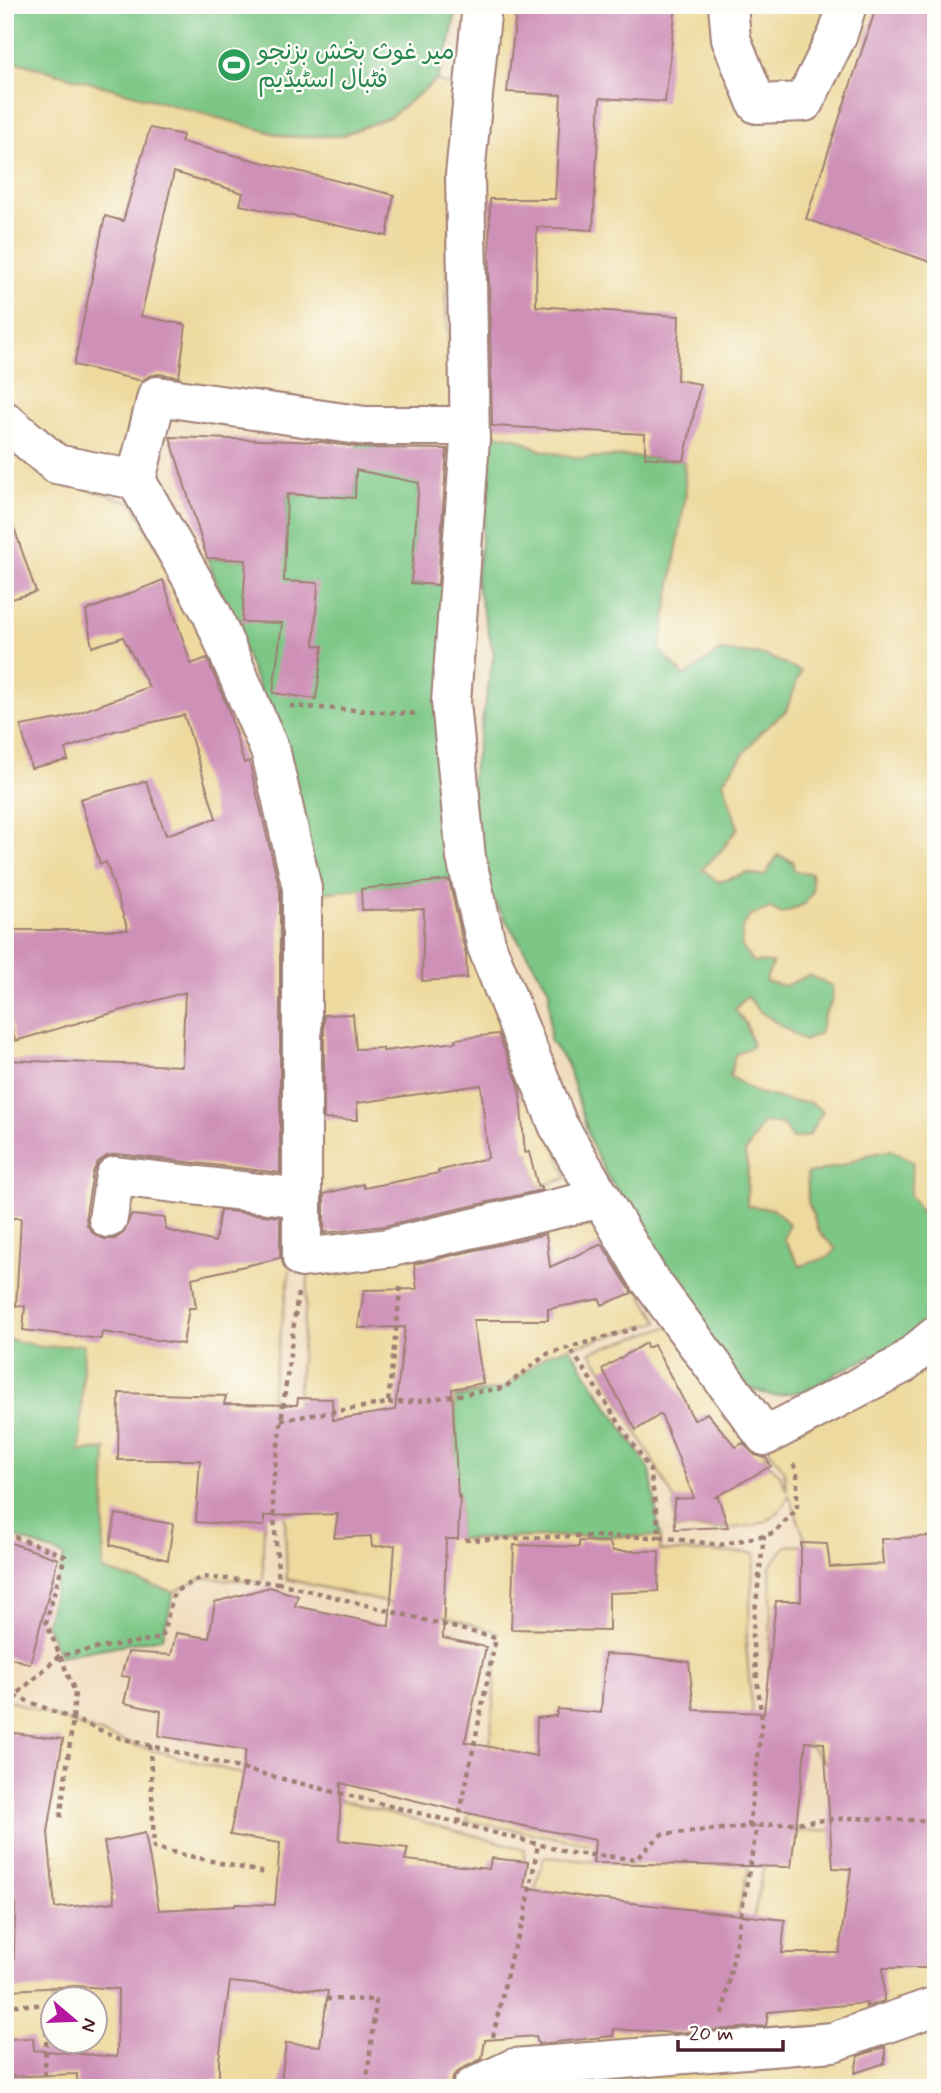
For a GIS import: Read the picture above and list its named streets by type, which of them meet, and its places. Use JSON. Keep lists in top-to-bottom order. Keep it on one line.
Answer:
{"places":{"sports":["میر غوث بخش بزنجو فٹبال اسٹیڈیم"]},"scale_bar":"20 m","north":"right"}
